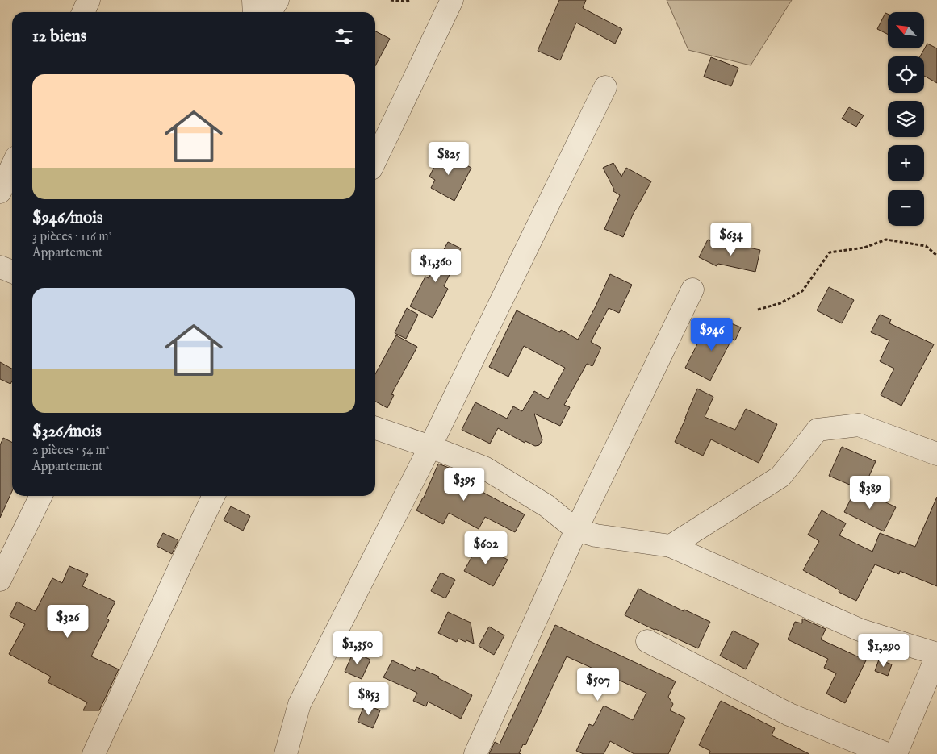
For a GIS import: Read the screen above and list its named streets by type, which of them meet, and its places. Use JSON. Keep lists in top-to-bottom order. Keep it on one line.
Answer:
{"north":"top left","page":{"map_buttons":["+","−"],"heading":"12 biens","list":[{"name":"$946/mois","note":"3 pièces · 116 m² · Appartement"},{"name":"$326/mois","note":"2 pièces · 54 m² · Appartement"}],"price":["$825","$634","$1,360","$946","$395","$389","$602","$326","$1,350","$1,290","$507","$853"]}}
